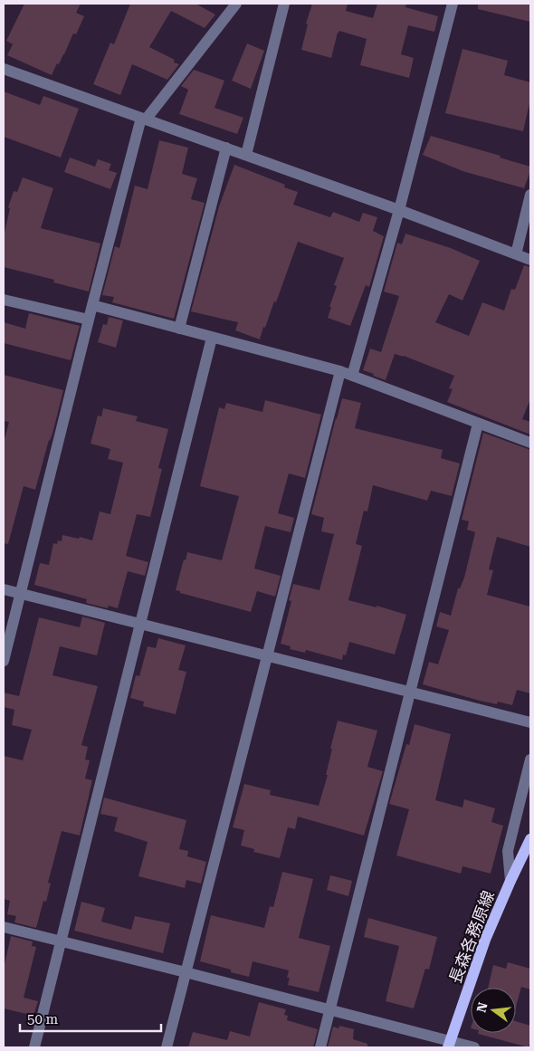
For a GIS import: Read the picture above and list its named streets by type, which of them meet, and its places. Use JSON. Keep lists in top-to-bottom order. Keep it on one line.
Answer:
{"streets":{"main road":["長森各務原線"]},"scale_bar":"50 m","north":"left"}
